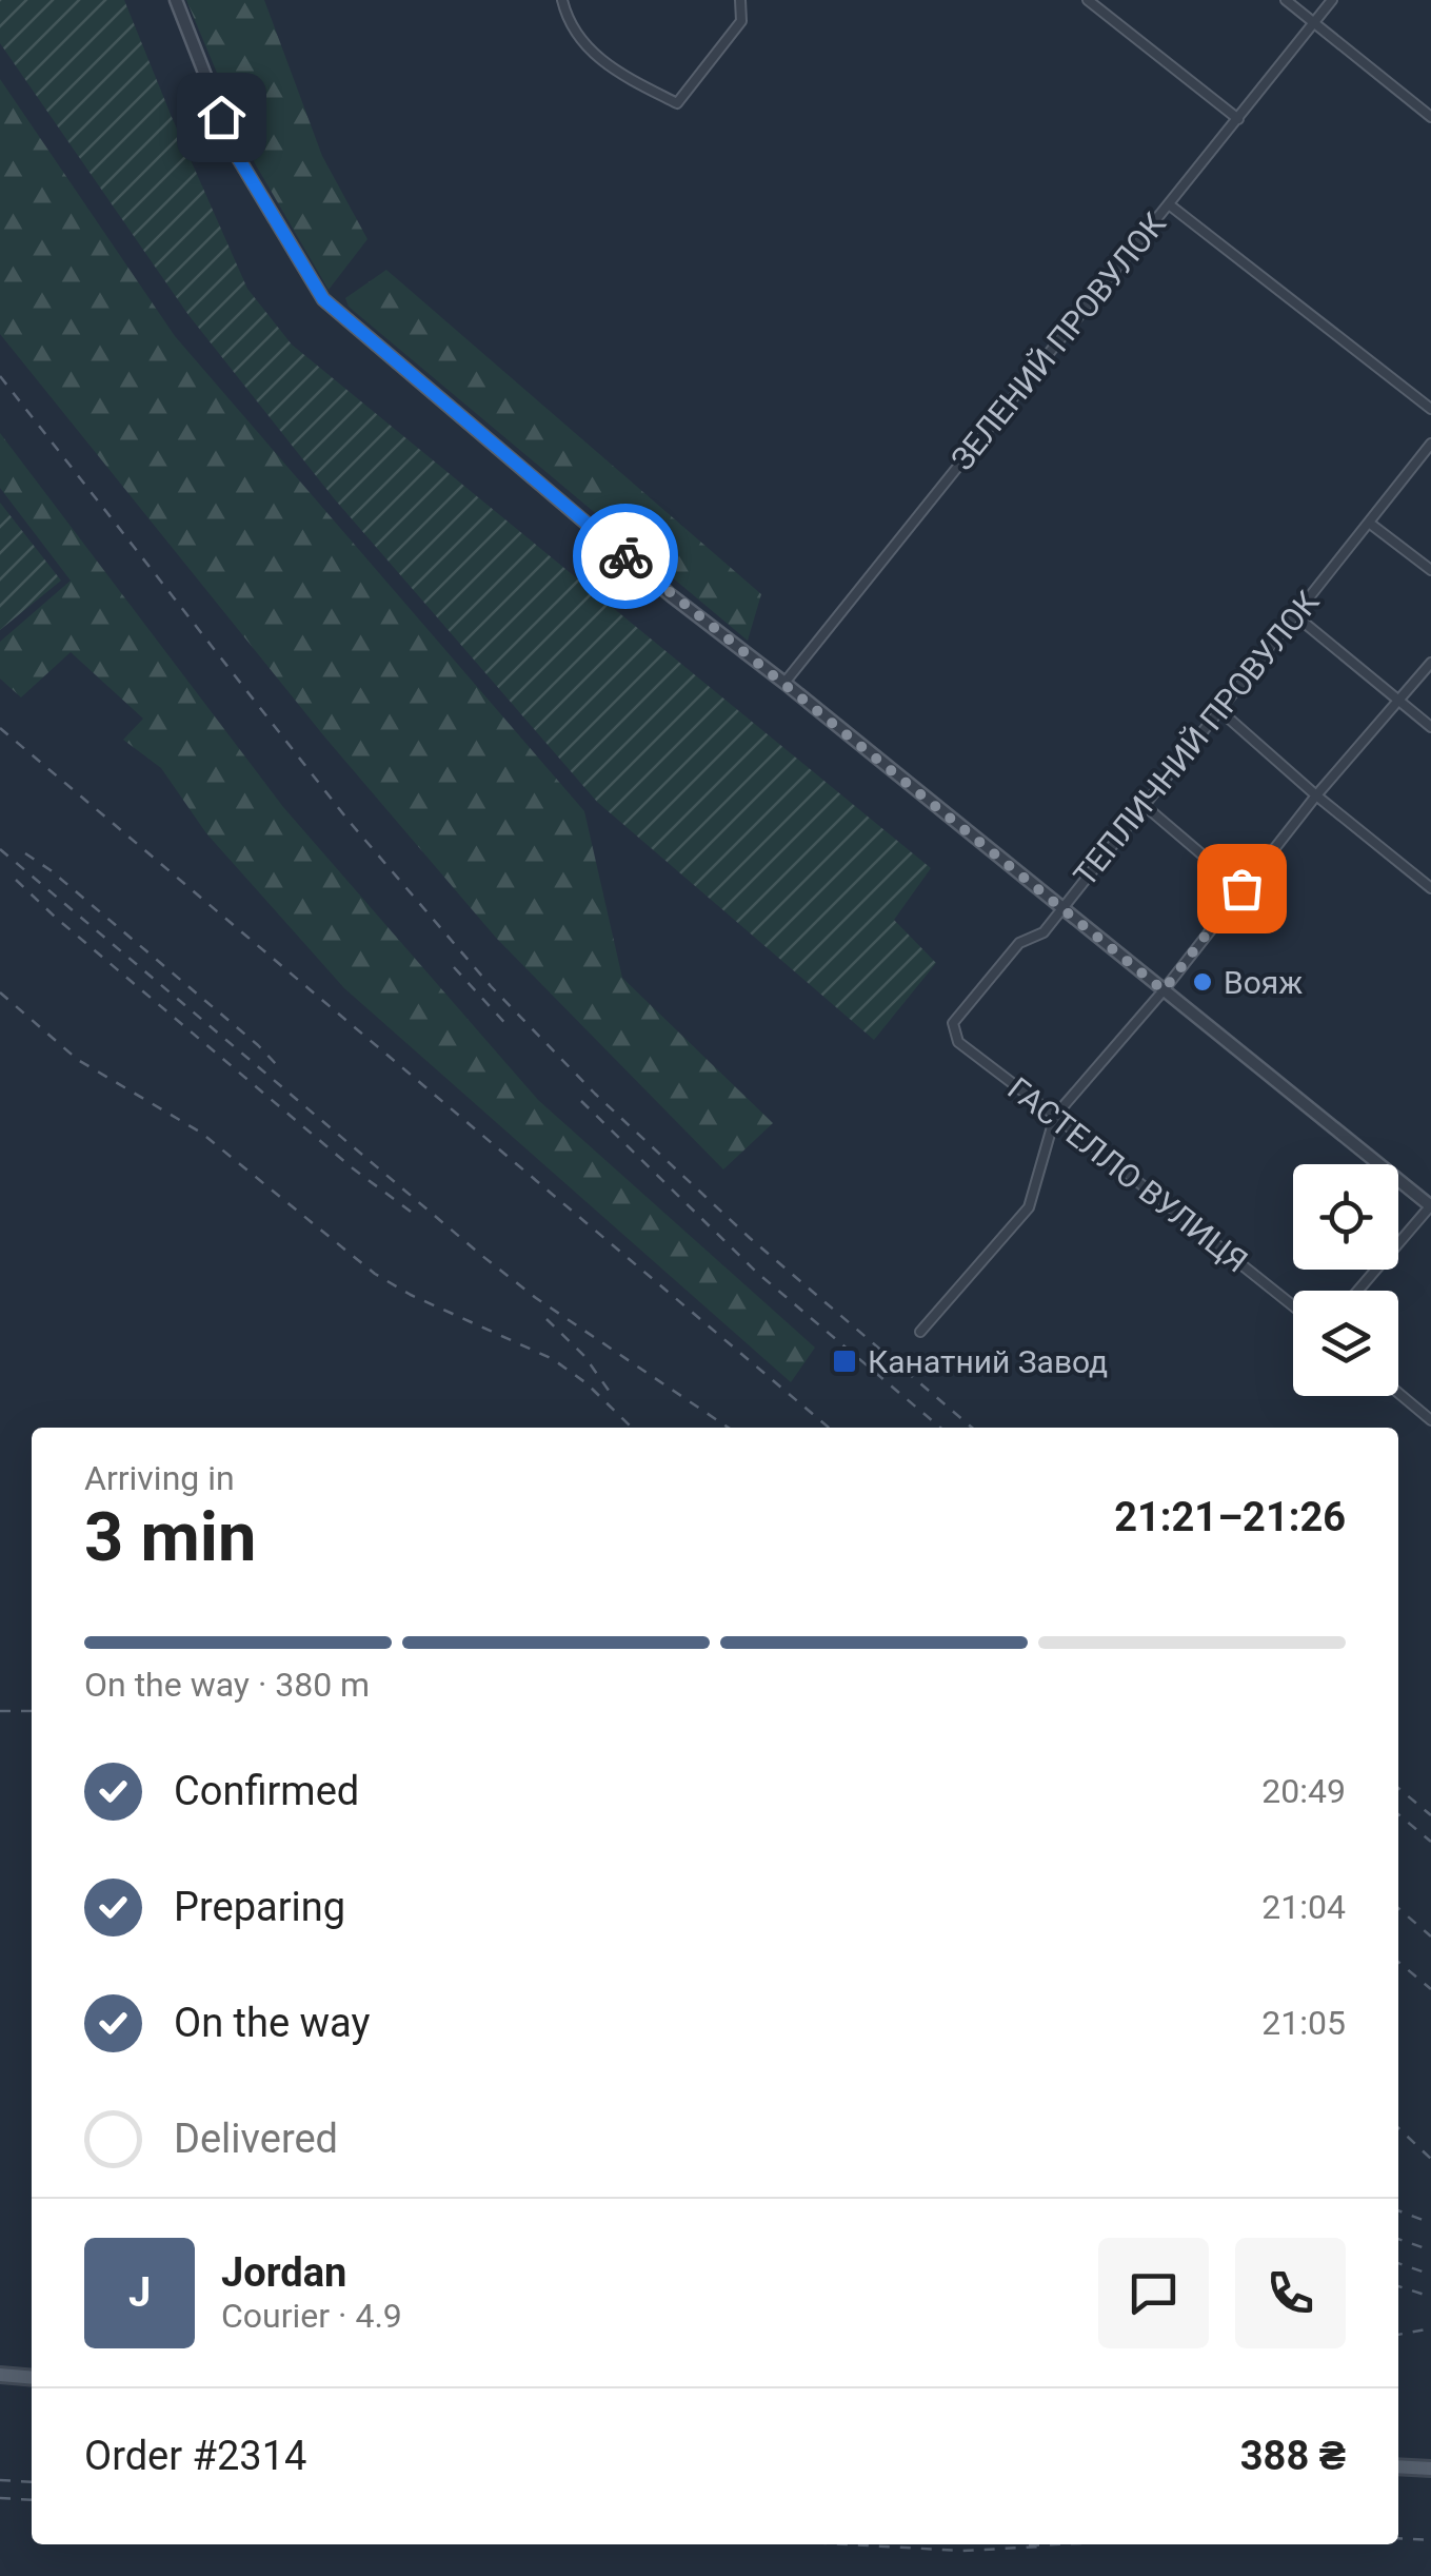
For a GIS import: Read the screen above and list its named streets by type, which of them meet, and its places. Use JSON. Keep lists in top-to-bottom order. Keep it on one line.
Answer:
{"streets":{"street":["ЗЕЛЕНИЙ ПРОВУЛОК","ТЕПЛИЧНИЙ ПРОВУЛОК","ГАСТЕЛЛО ВУЛИЦЯ"]},"crossings":[["ТЕПЛИЧНИЙ ПРОВУЛОК","ГАСТЕЛЛО ВУЛИЦЯ"]],"places":{"other":["Вояж"],"transit":["Канатний Завод"]},"page":{"heading":["3 min","Arriving in","21:21–21:26"],"panel":["Jordan","Courier · 4.9","Order #2314","388 ₴"],"bar":"On the way · 380 m","list":[["Confirmed","20:49"],["Preparing","21:04"],["On the way","21:05"],"Delivered"],"round":"J"}}
